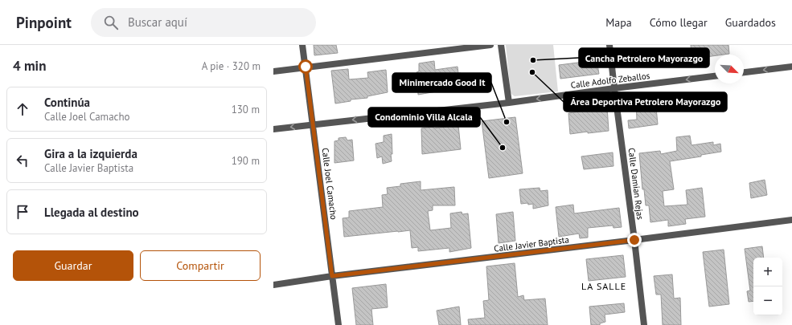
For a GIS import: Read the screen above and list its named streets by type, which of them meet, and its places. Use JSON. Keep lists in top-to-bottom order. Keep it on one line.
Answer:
{"streets":{"street":["Calle Adolfo Zeballos","Calle Joel Camacho","Calle Damian Rejas","Calle Javier Baptista"]},"crossings":[["Calle Adolfo Zeballos","Calle Joel Camacho"],["Calle Adolfo Zeballos","Calle Damian Rejas"],["Calle Joel Camacho","Calle Javier Baptista"],["Calle Damian Rejas","Calle Javier Baptista"]],"one_way":["Calle Adolfo Zeballos"],"districts":["LA SALLE"],"places":["Cancha Petrolero Mayorazgo","Área Deportiva Petrolero Mayorazgo","Minimercado Good It","Condominio Villa Alcala"],"north":"bottom right","page":{"header":"Pinpoint","search":"Buscar aquí","nav":["Mapa","Cómo llegar","Guardados"],"heading":["4 min","A pie · 320 m"],"list":[["Continúa","Calle Joel Camacho","130 m"],["Gira a la izquierda","Calle Javier Baptista","190 m"],"Llegada al destino"],"buttons":["Guardar","Compartir"],"map_buttons":["+","−"]}}
